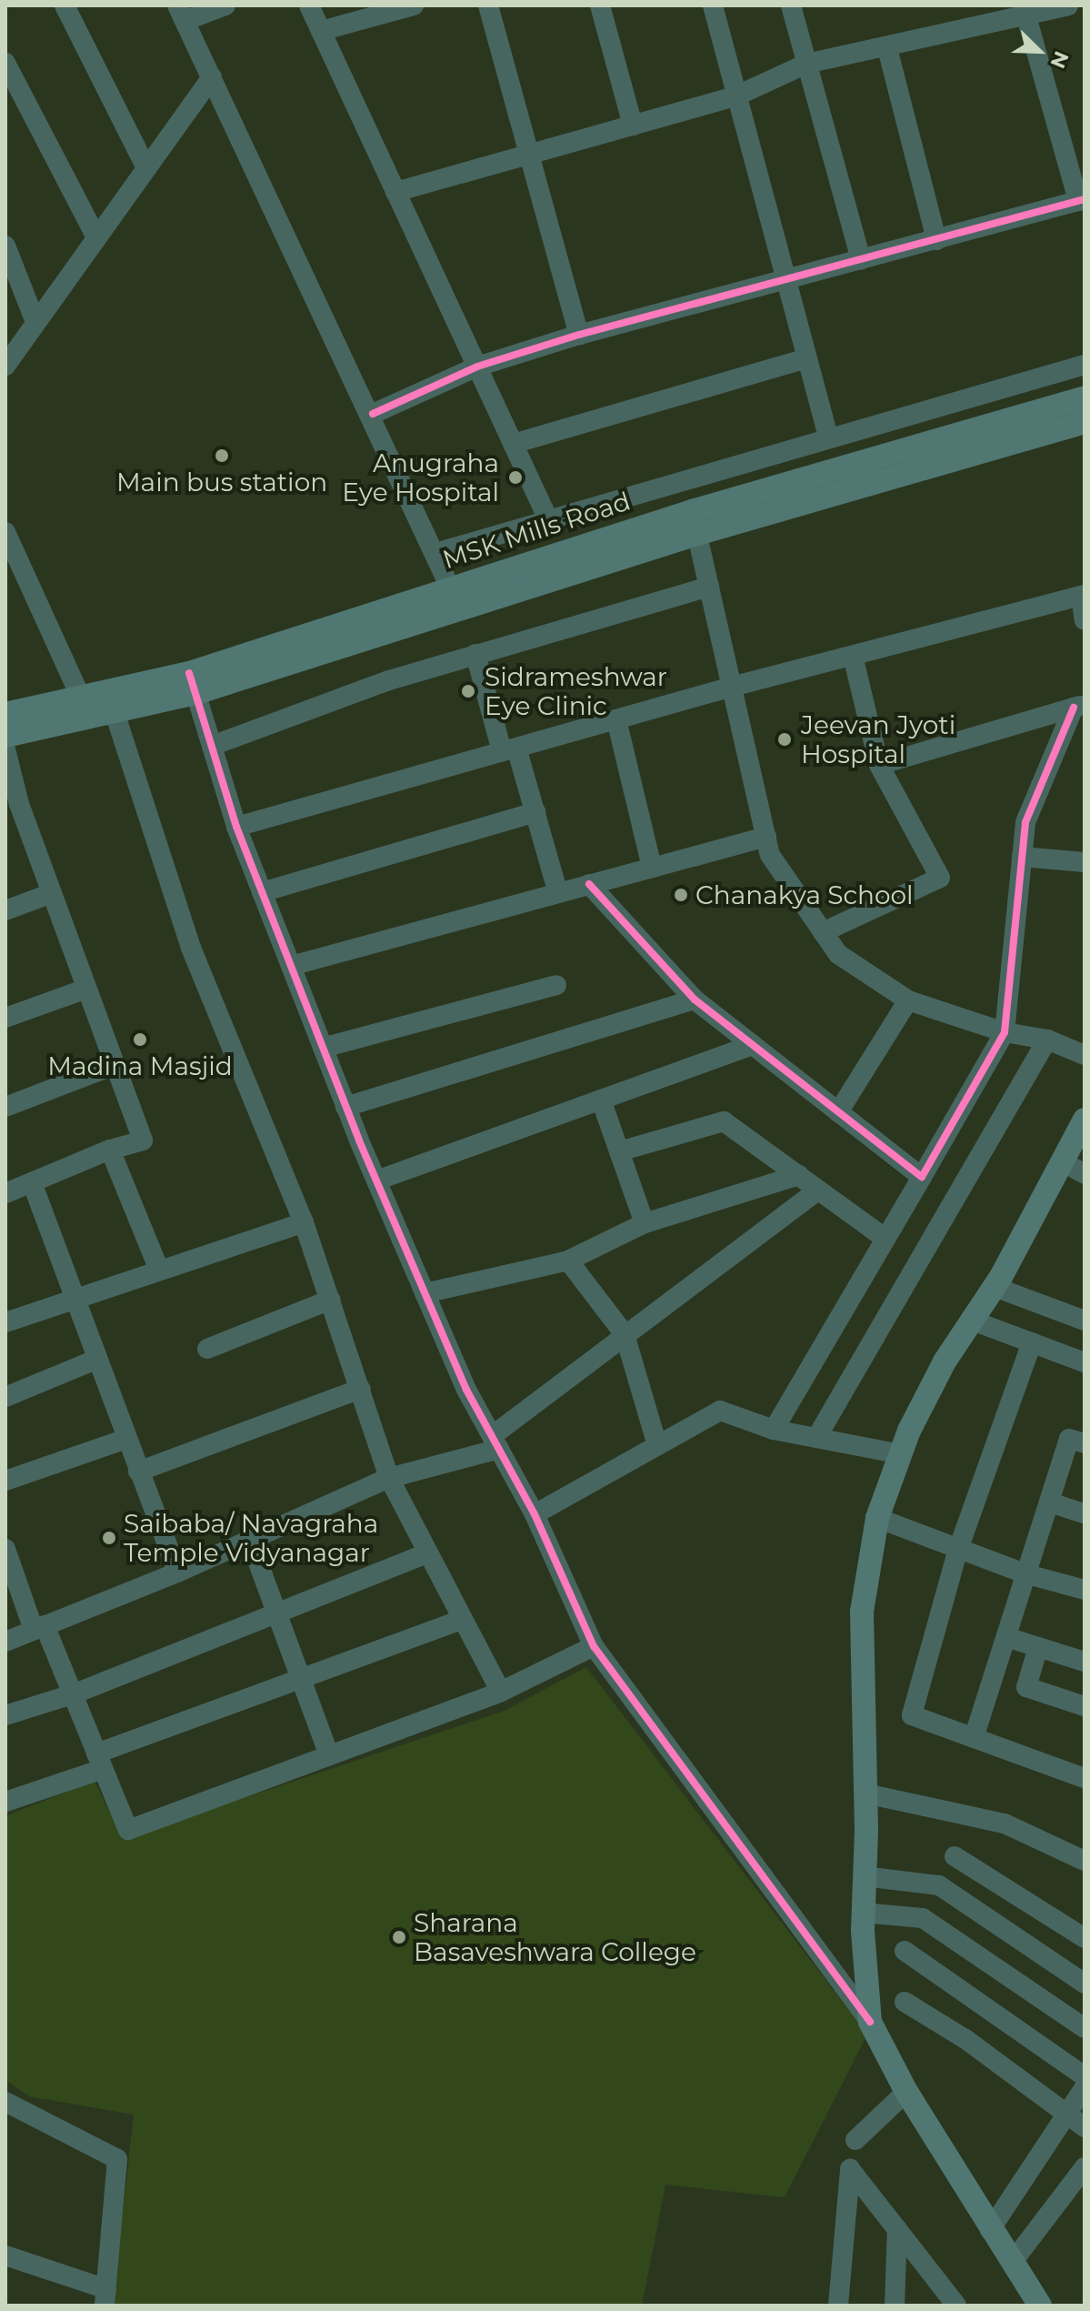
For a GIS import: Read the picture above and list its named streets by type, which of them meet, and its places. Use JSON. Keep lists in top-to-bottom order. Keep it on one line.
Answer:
{"streets":{"main road":["MSK Mills Road"]},"places":["Main bus station","Anugraha Eye Hospital","Sidrameshwar Eye Clinic","Jeevan Jyoti Hospital","Chanakya School","Madina Masjid","Saibaba/ Navagraha Temple Vidyanagar","Sharana Basaveshwara College"],"north":"bottom right"}
